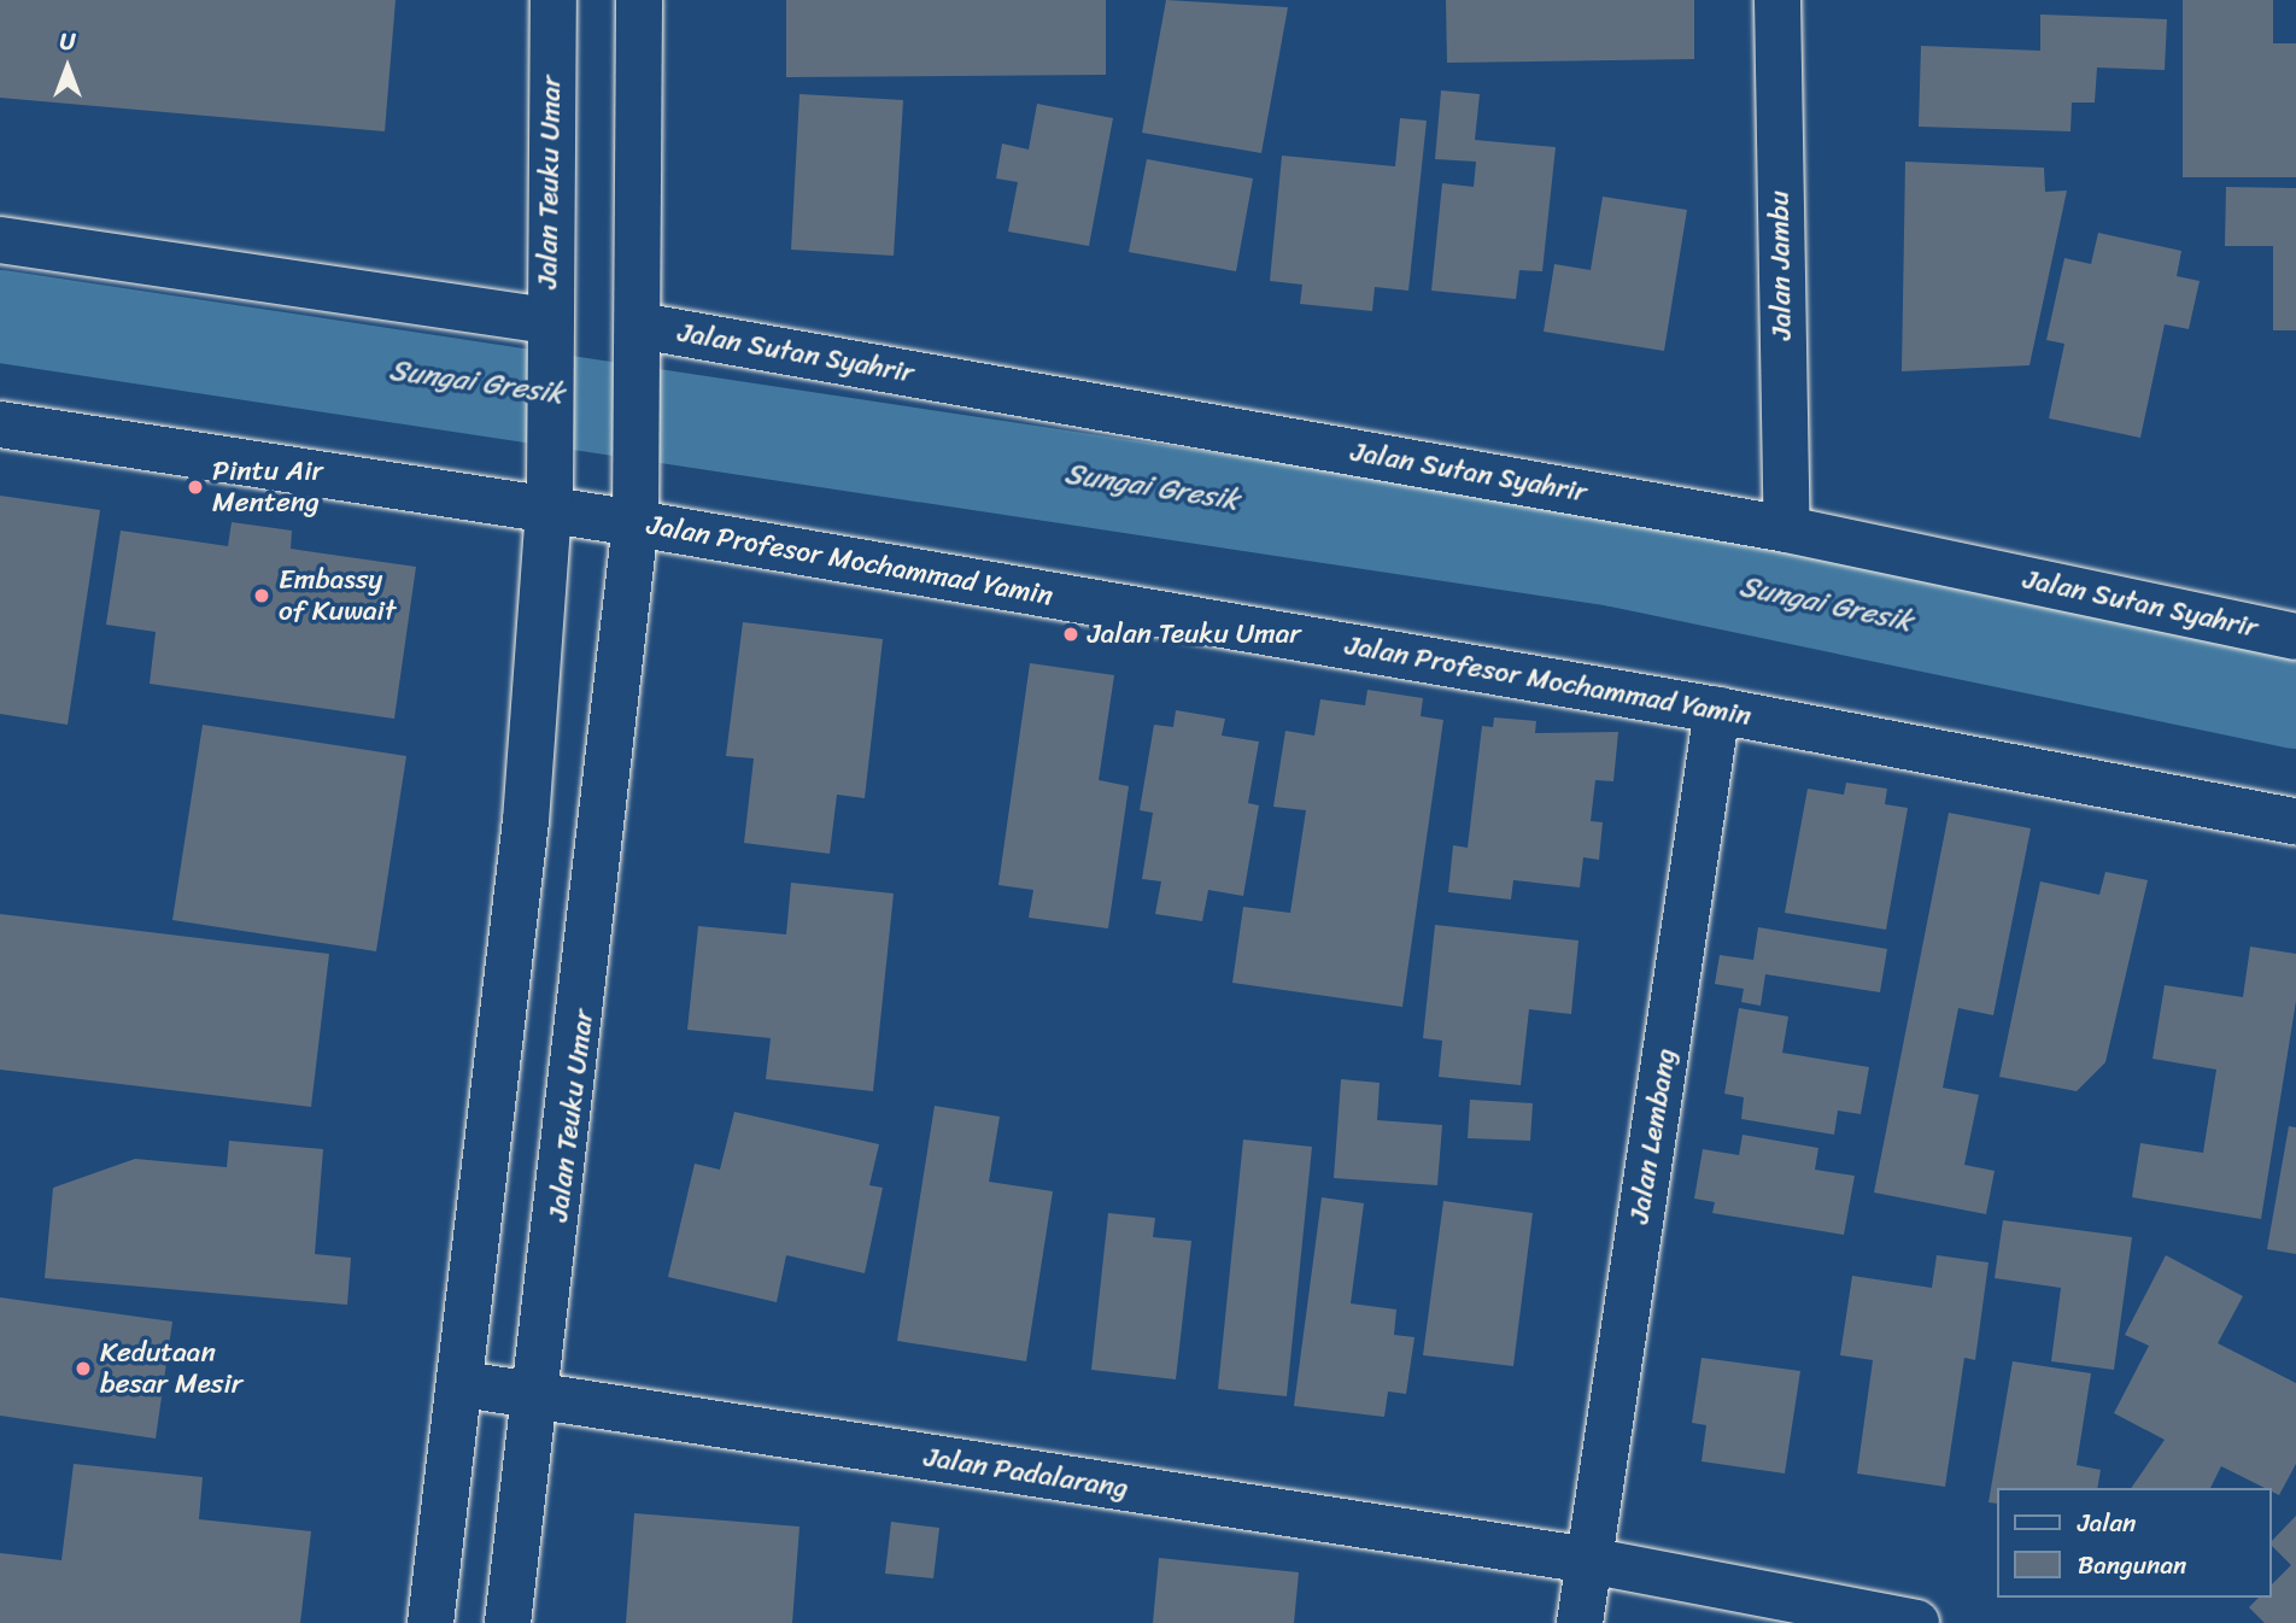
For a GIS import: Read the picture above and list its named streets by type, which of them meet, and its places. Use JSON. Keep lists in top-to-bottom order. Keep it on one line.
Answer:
{"streets":{"street":["Jalan Teuku Umar","Jalan Jambu","Jalan Sutan Syahrir","Jalan Profesor Mochammad Yamin","Jalan Lembang","Jalan Padalarang"]},"crossings":[["Jalan Teuku Umar","Jalan Sutan Syahrir"],["Jalan Teuku Umar","Jalan Profesor Mochammad Yamin"],["Jalan Teuku Umar","Jalan Padalarang"],["Jalan Jambu","Jalan Sutan Syahrir"],["Jalan Profesor Mochammad Yamin","Jalan Lembang"],["Jalan Lembang","Jalan Padalarang"]],"water":["Sungai Gresik"],"places":["Pintu Air Menteng","Embassy of Kuwait","Jalan Teuku Umar","Kedutaan besar Mesir"],"legend":["Jalan","Bangunan"],"north":"top"}
